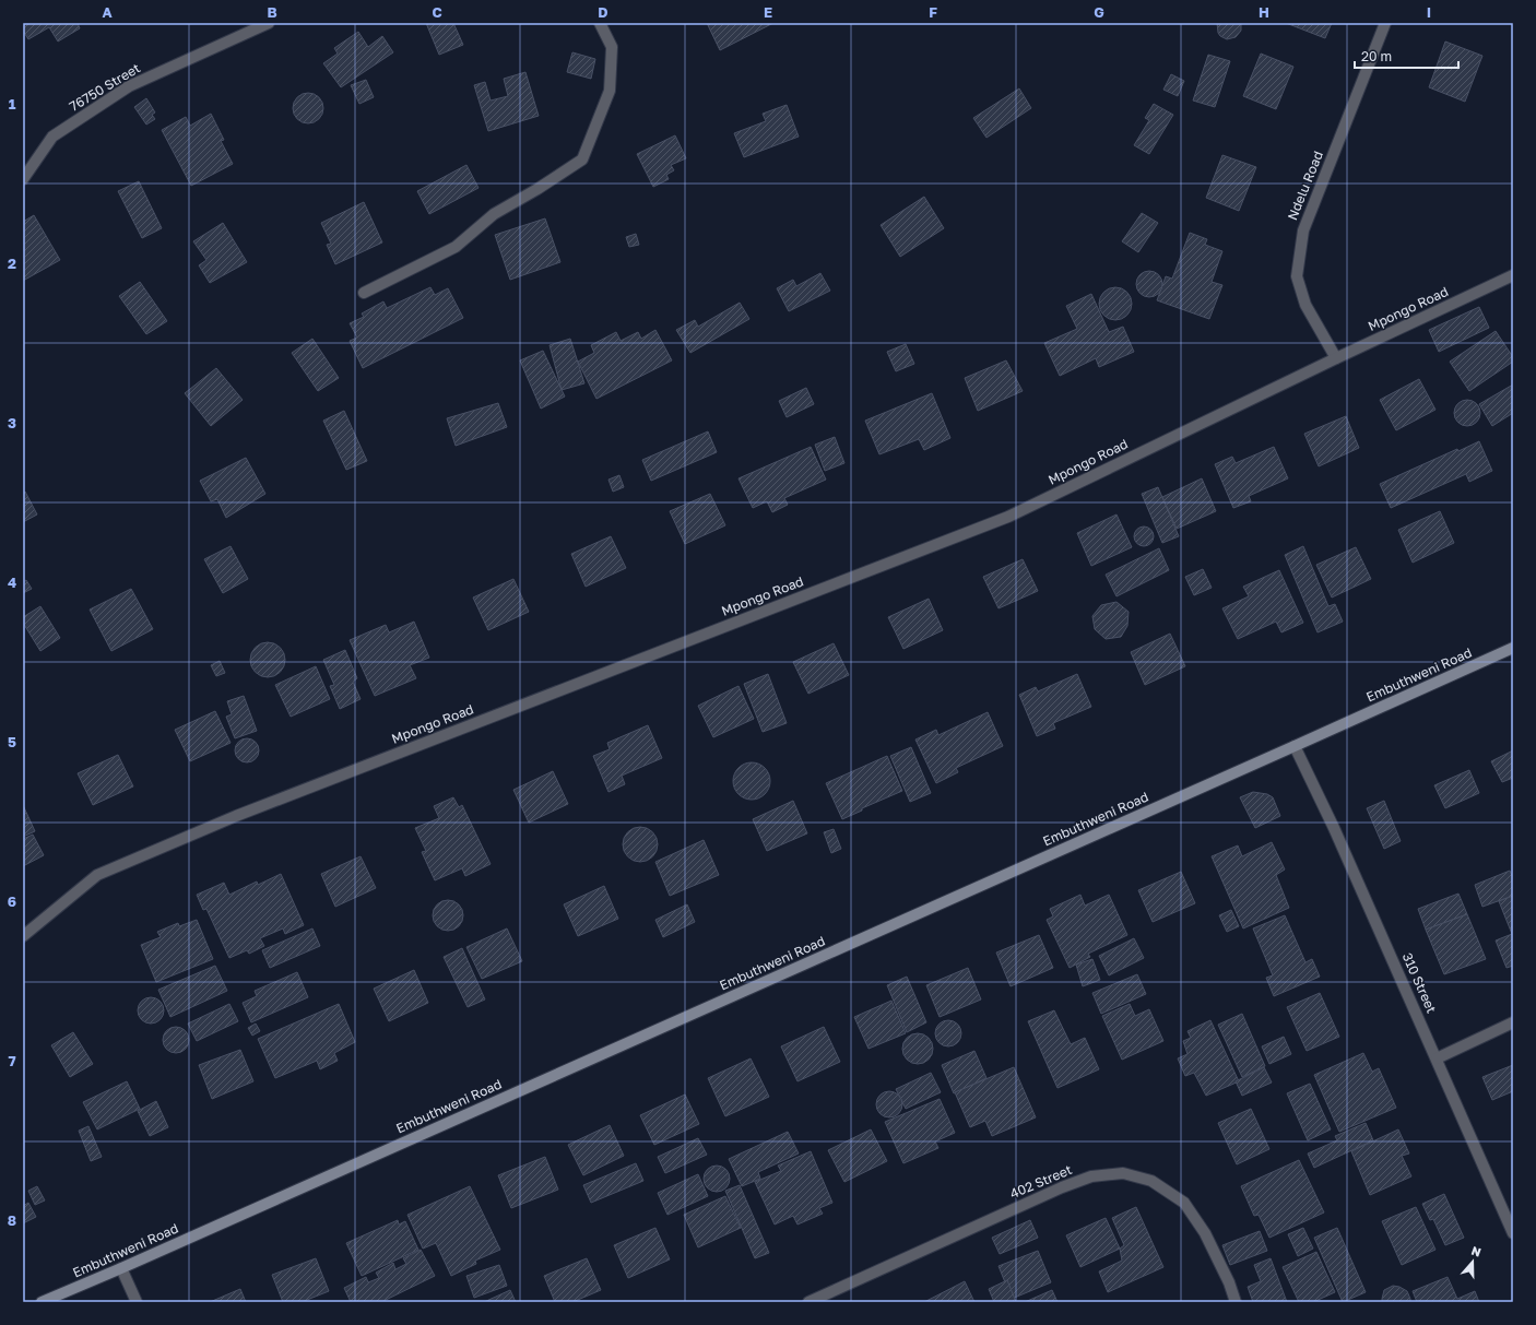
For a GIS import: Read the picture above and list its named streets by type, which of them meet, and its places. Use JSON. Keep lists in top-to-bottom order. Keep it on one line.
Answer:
{"streets":{"street":["76750 Street","Ndelu Road","Mpongo Road","Embuthweni Road","310 Street","402 Street"]},"crossings":[["Ndelu Road","Mpongo Road"],["Embuthweni Road","310 Street"]],"scale_bar":"20 m","north":"top","grid":{"columns":["A","B","C","D","E","F","G","H","I"],"rows":["1","2","3","4","5","6","7","8"]}}
